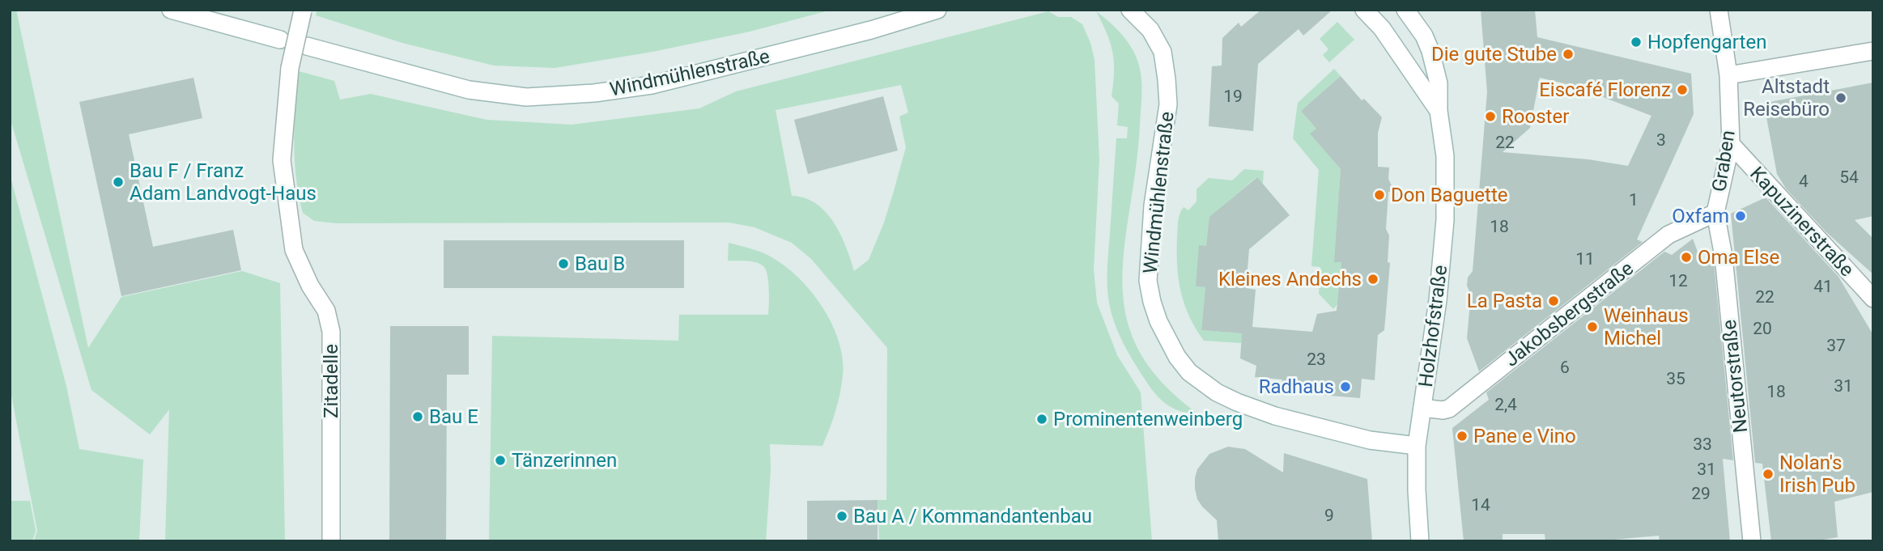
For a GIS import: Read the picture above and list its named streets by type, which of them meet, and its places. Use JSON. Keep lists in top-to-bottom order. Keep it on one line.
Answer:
{"streets":{"street":["Windmühlenstraße","Graben","Kapuzinerstraße","Jakobsbergstraße","Holzhofstraße","Neutorstraße","Zitadelle"]},"crossings":[["Windmühlenstraße","Holzhofstraße"],["Graben","Kapuzinerstraße"],["Graben","Jakobsbergstraße"],["Graben","Neutorstraße"],["Jakobsbergstraße","Holzhofstraße"],["Jakobsbergstraße","Neutorstraße"]],"places":["Hopfengarten","Die gute Stube","Eiscafé Florenz","Altstadt Reisebüro","Rooster","Bau F / Franz Adam Landvogt-Haus","Don Baguette","Oxfam","Oma Else","Bau B","Kleines Andechs","La Pasta","Weinhaus Michel","Radhaus","Bau E","Prominentenweinberg","Pane e Vino","Tänzerinnen","Nolan's Irish Pub","Bau A / Kommandantenbau"],"house_numbers":["19","3","22","54","4","1","18","11","12","41","22","20","37","23","6","35","31","18","2,4","33","31","29","14","9"]}
